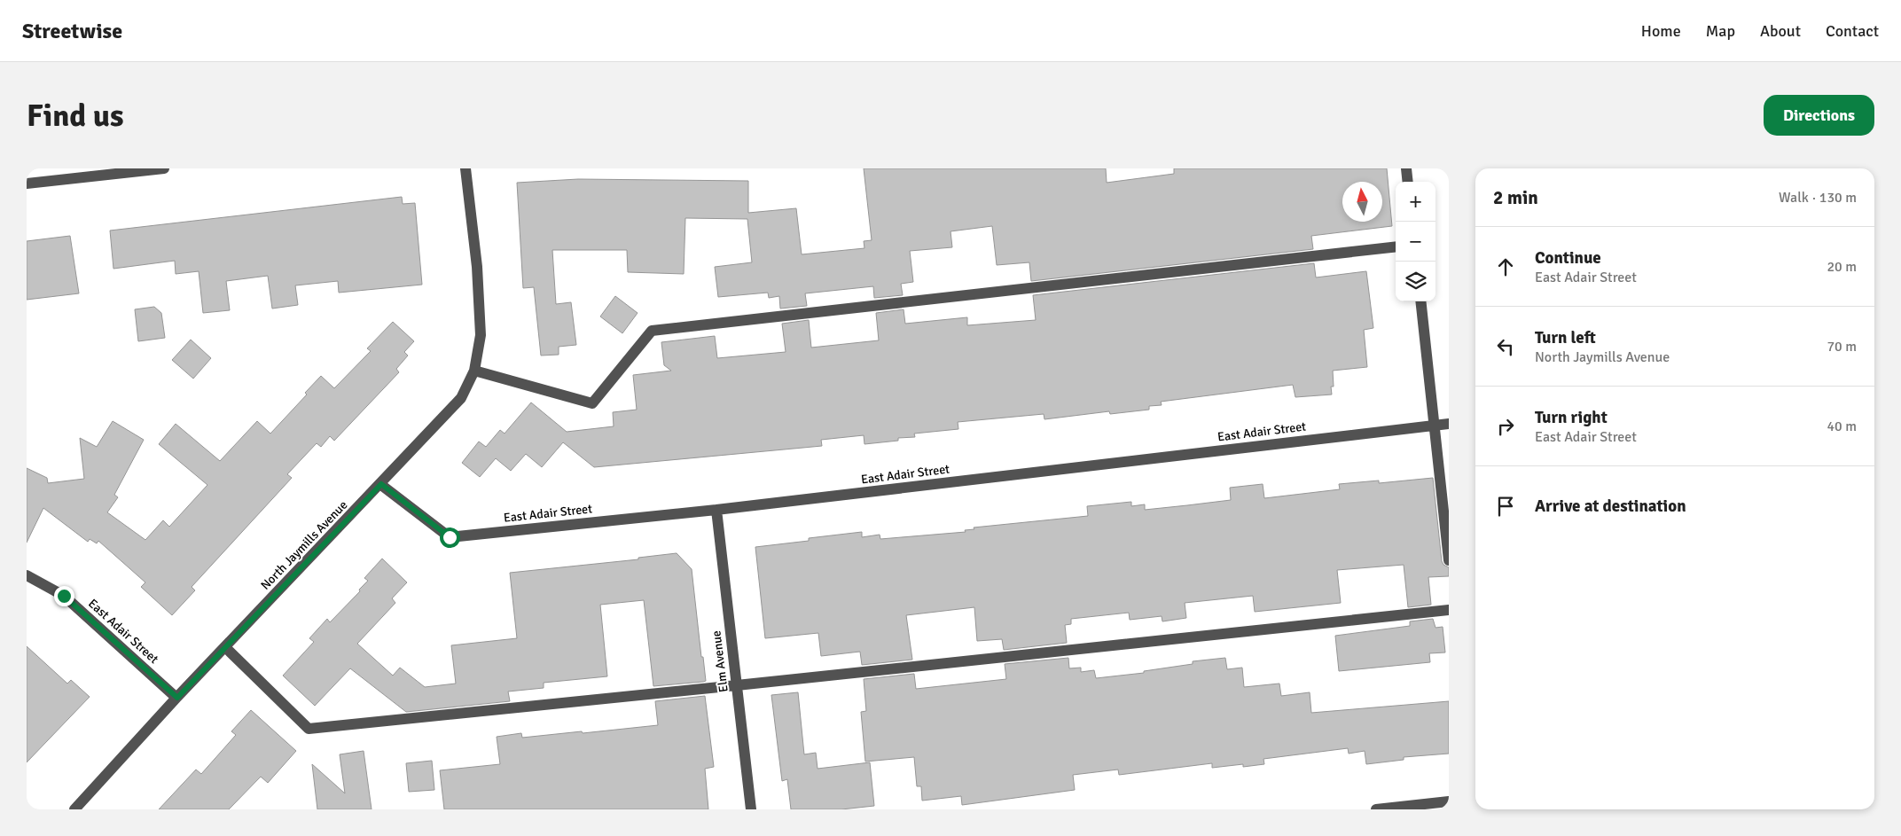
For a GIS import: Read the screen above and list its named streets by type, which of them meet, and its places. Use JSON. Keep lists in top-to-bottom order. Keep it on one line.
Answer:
{"streets":{"street":["East Adair Street","North Jaymills Avenue","Elm Avenue"]},"crossings":[["East Adair Street","North Jaymills Avenue"],["East Adair Street","Elm Avenue"]],"north":"top","page":{"header":"Streetwise","nav":["Home","Map","About","Contact"],"buttons":"Directions","title":"Find us","heading":["2 min","Walk · 130 m"],"map_buttons":["+","−"],"list":[["Continue","East Adair Street","20 m"],["Turn left","North Jaymills Avenue","70 m"],["Turn right","East Adair Street","40 m"],"Arrive at destination"]}}
